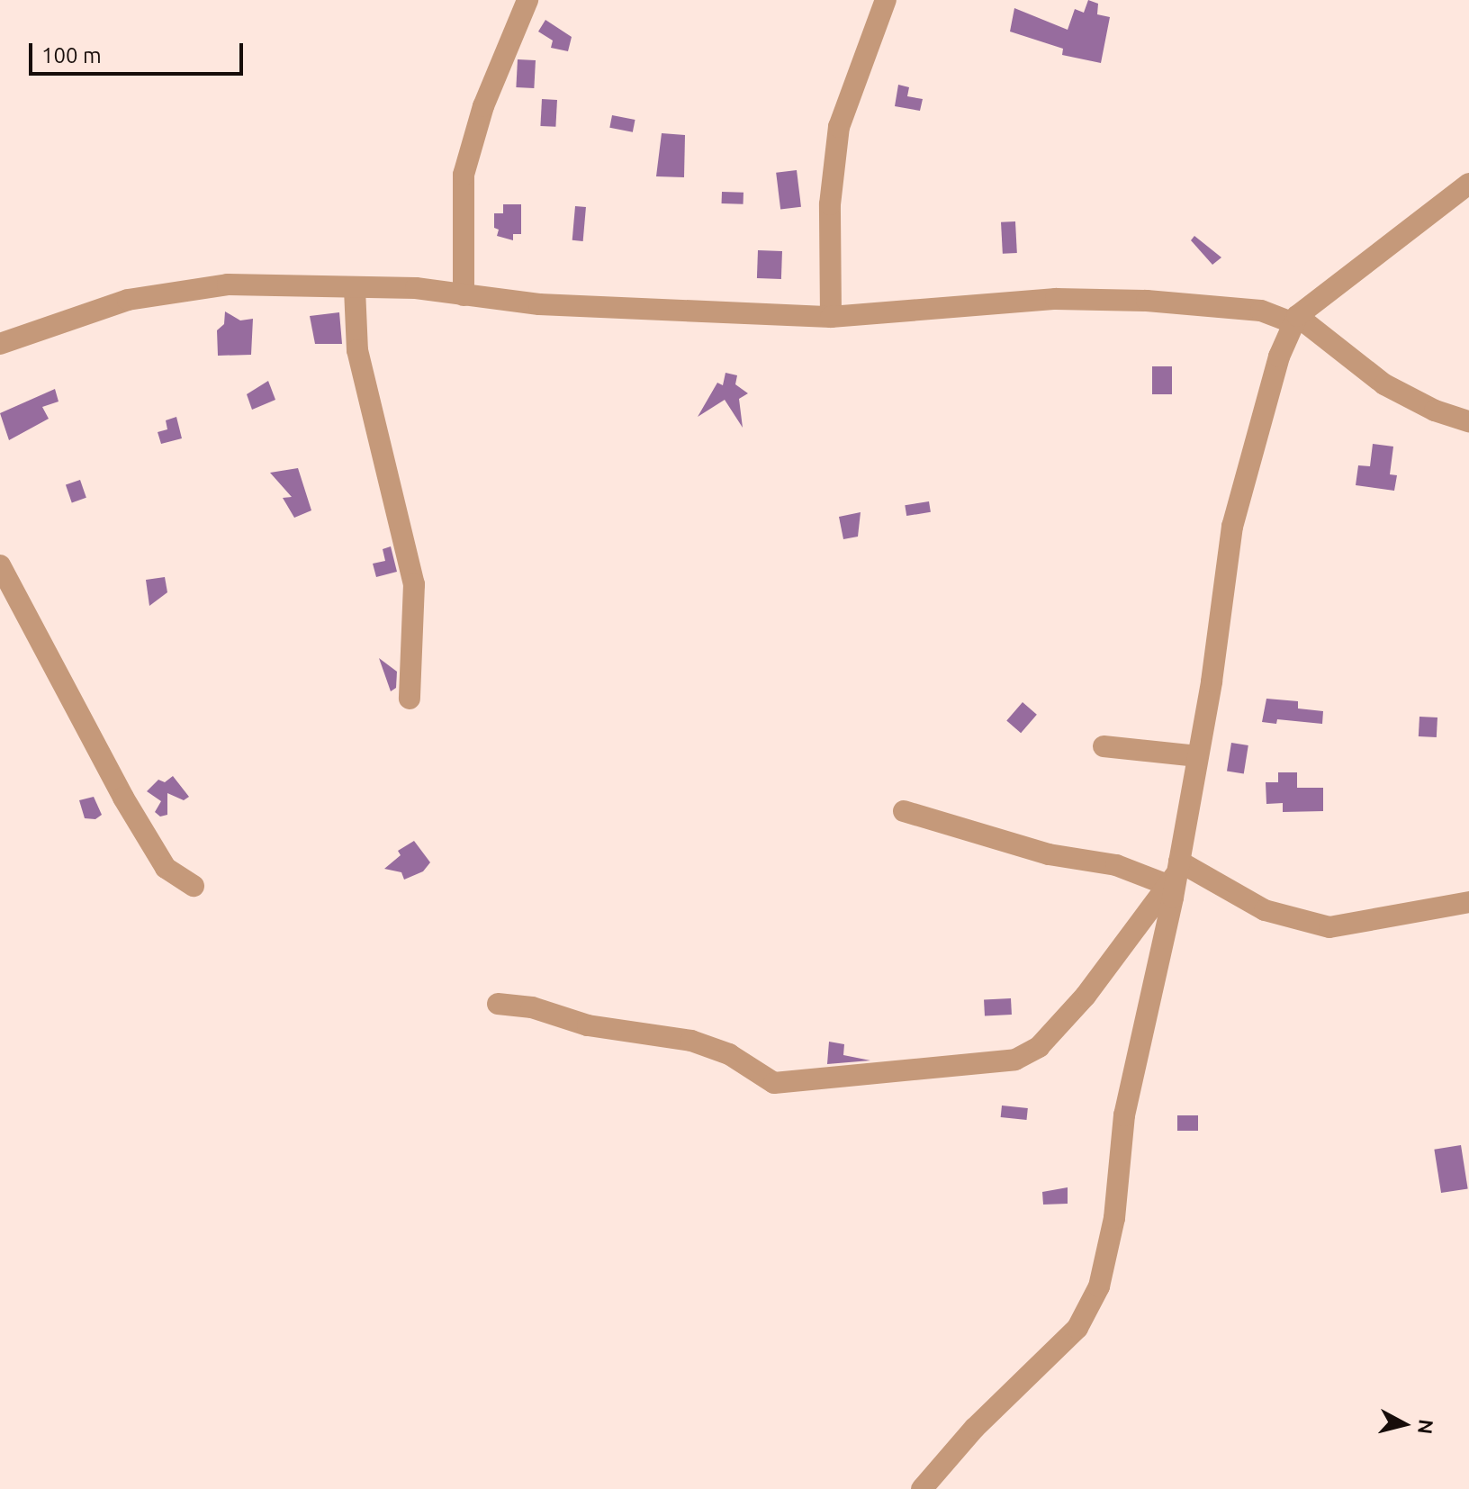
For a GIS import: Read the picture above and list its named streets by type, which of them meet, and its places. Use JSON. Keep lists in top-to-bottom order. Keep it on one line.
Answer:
{"scale_bar":"100 m","north":"right"}
